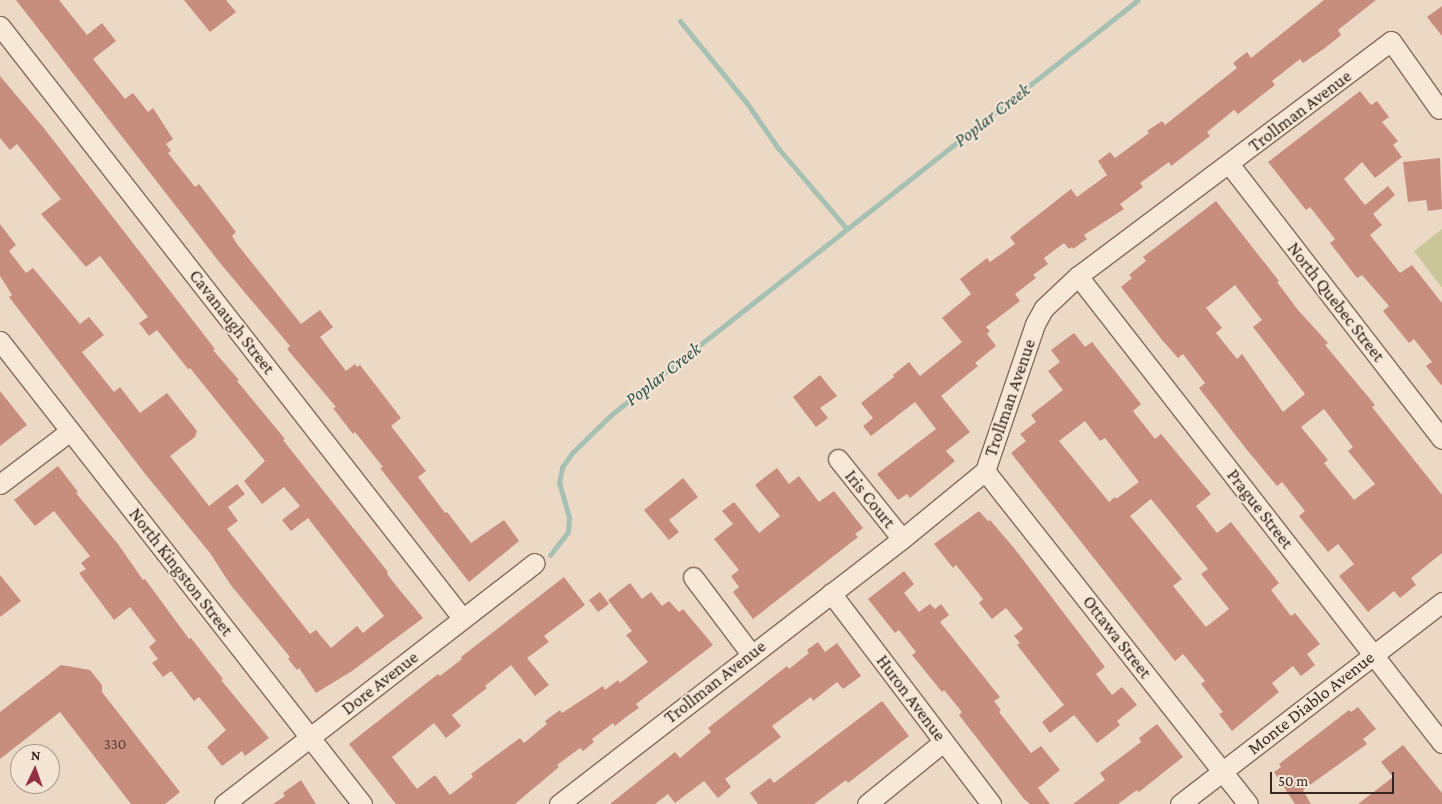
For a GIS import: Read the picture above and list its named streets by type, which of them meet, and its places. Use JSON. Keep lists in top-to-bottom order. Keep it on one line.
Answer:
{"streets":{"street":["Trollman Avenue","North Quebec Street","Cavanaugh Street","Iris Court","Prague Street","North Kingston Street","Ottawa Street","Dore Avenue","Huron Avenue","Monte Diablo Avenue"]},"crossings":[["Trollman Avenue","North Quebec Street"],["Trollman Avenue","Iris Court"],["Trollman Avenue","Prague Street"],["Trollman Avenue","Ottawa Street"],["Trollman Avenue","Huron Avenue"],["Cavanaugh Street","Dore Avenue"],["Prague Street","Monte Diablo Avenue"],["North Kingston Street","Dore Avenue"],["Ottawa Street","Monte Diablo Avenue"]],"water":["Poplar Creek"],"house_numbers":["330"],"scale_bar":"50 m","north":"top"}
